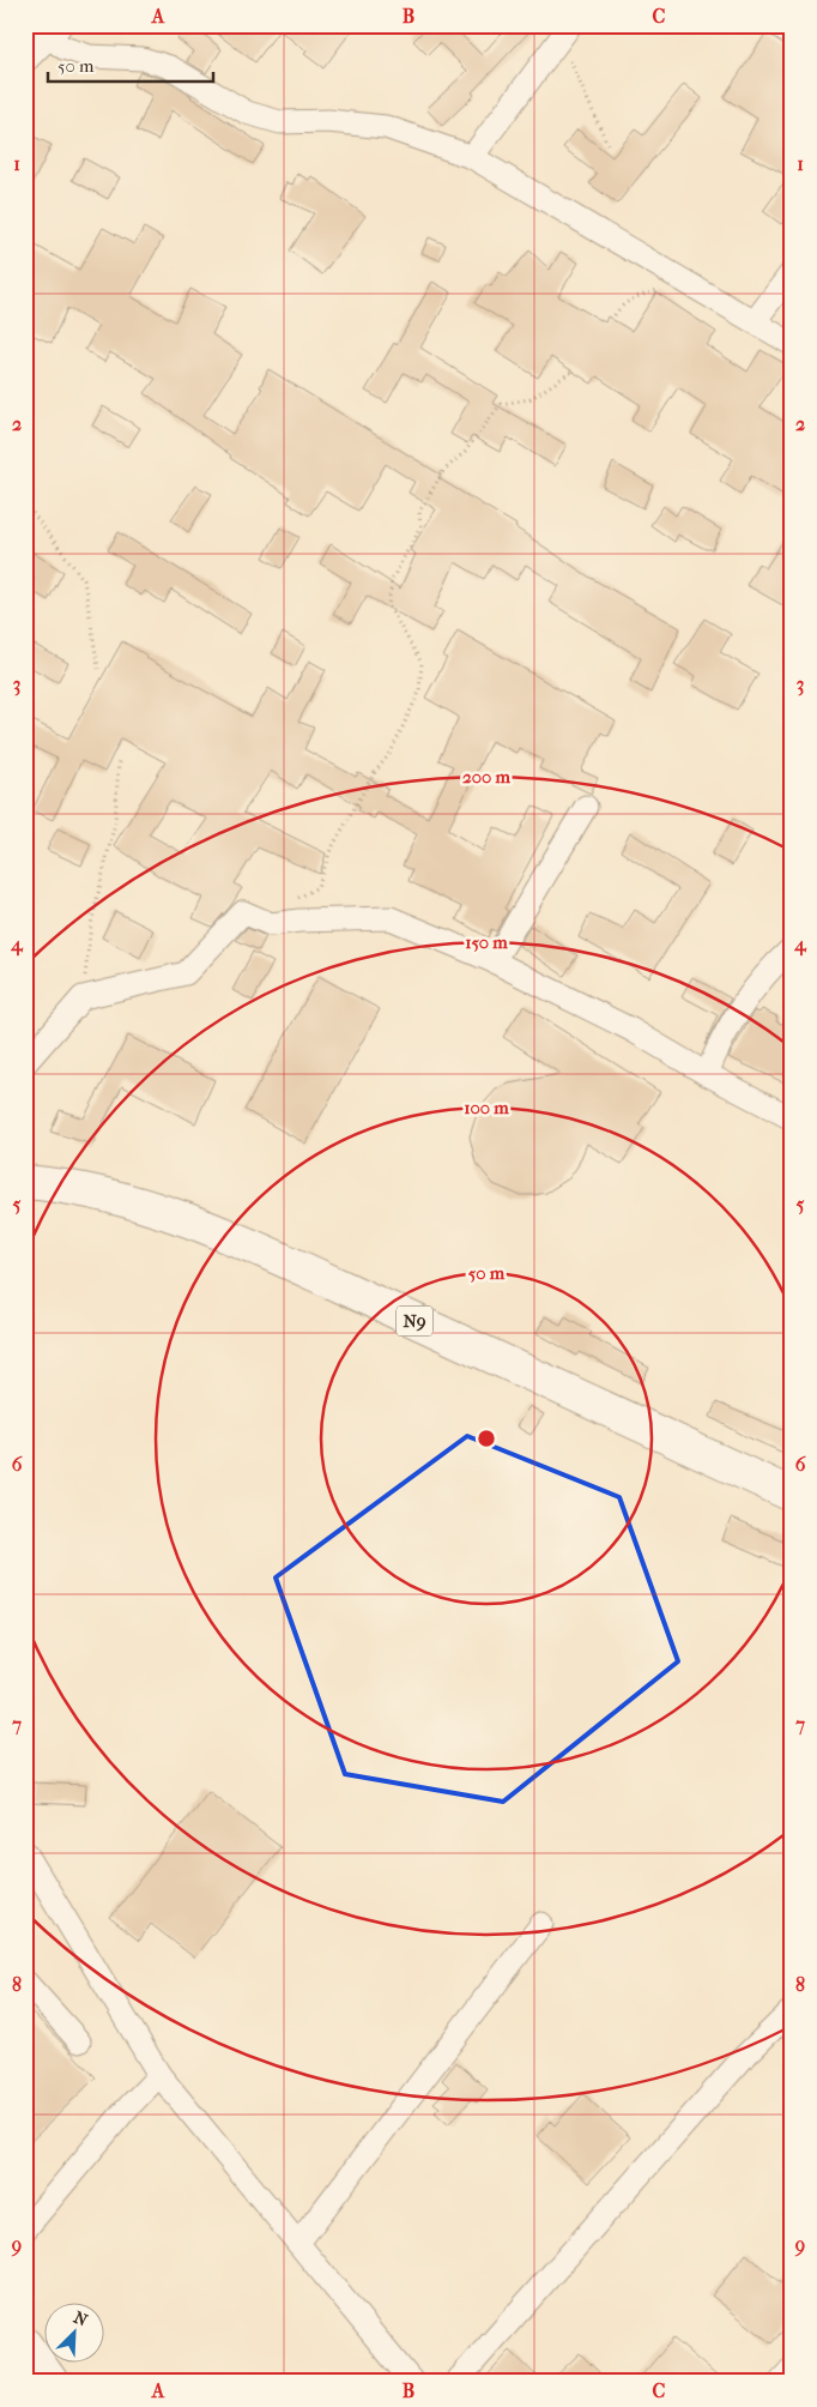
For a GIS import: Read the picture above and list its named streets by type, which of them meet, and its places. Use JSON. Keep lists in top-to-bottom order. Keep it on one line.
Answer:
{"streets":{"main road":["N9"]},"scale_bar":"50 m","north":"top right","grid":{"columns":["A","B","C"],"rows":["1","2","3","4","5","6","7","8","9"]},"rings":["200 m","150 m","100 m","50 m"]}
